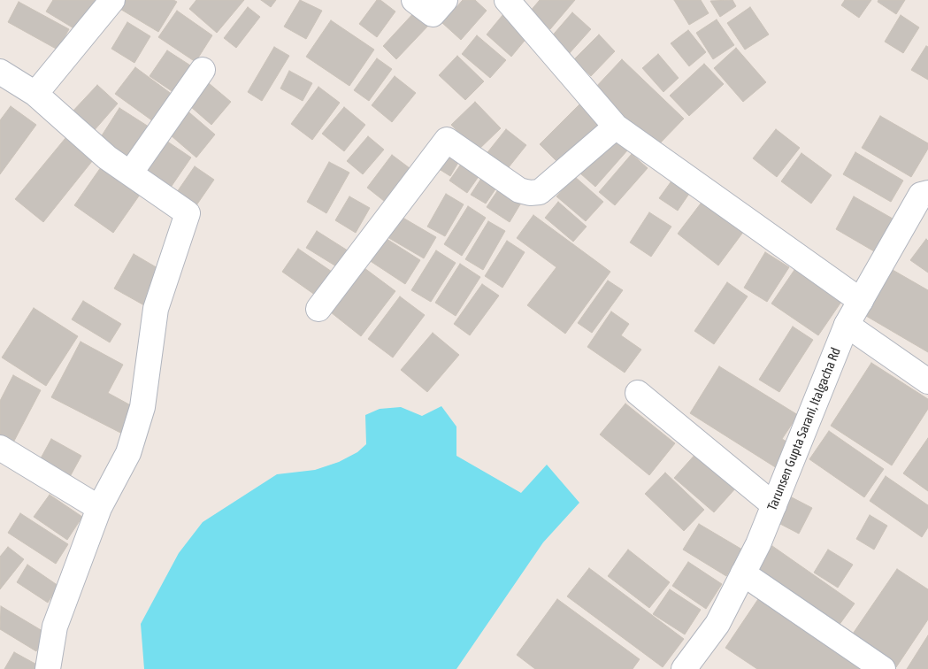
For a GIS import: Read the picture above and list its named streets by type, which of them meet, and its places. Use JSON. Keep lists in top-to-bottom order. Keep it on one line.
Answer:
{"streets":{"street":["Tarunsen Gupta Sarani, Italgacha Rd"]}}
